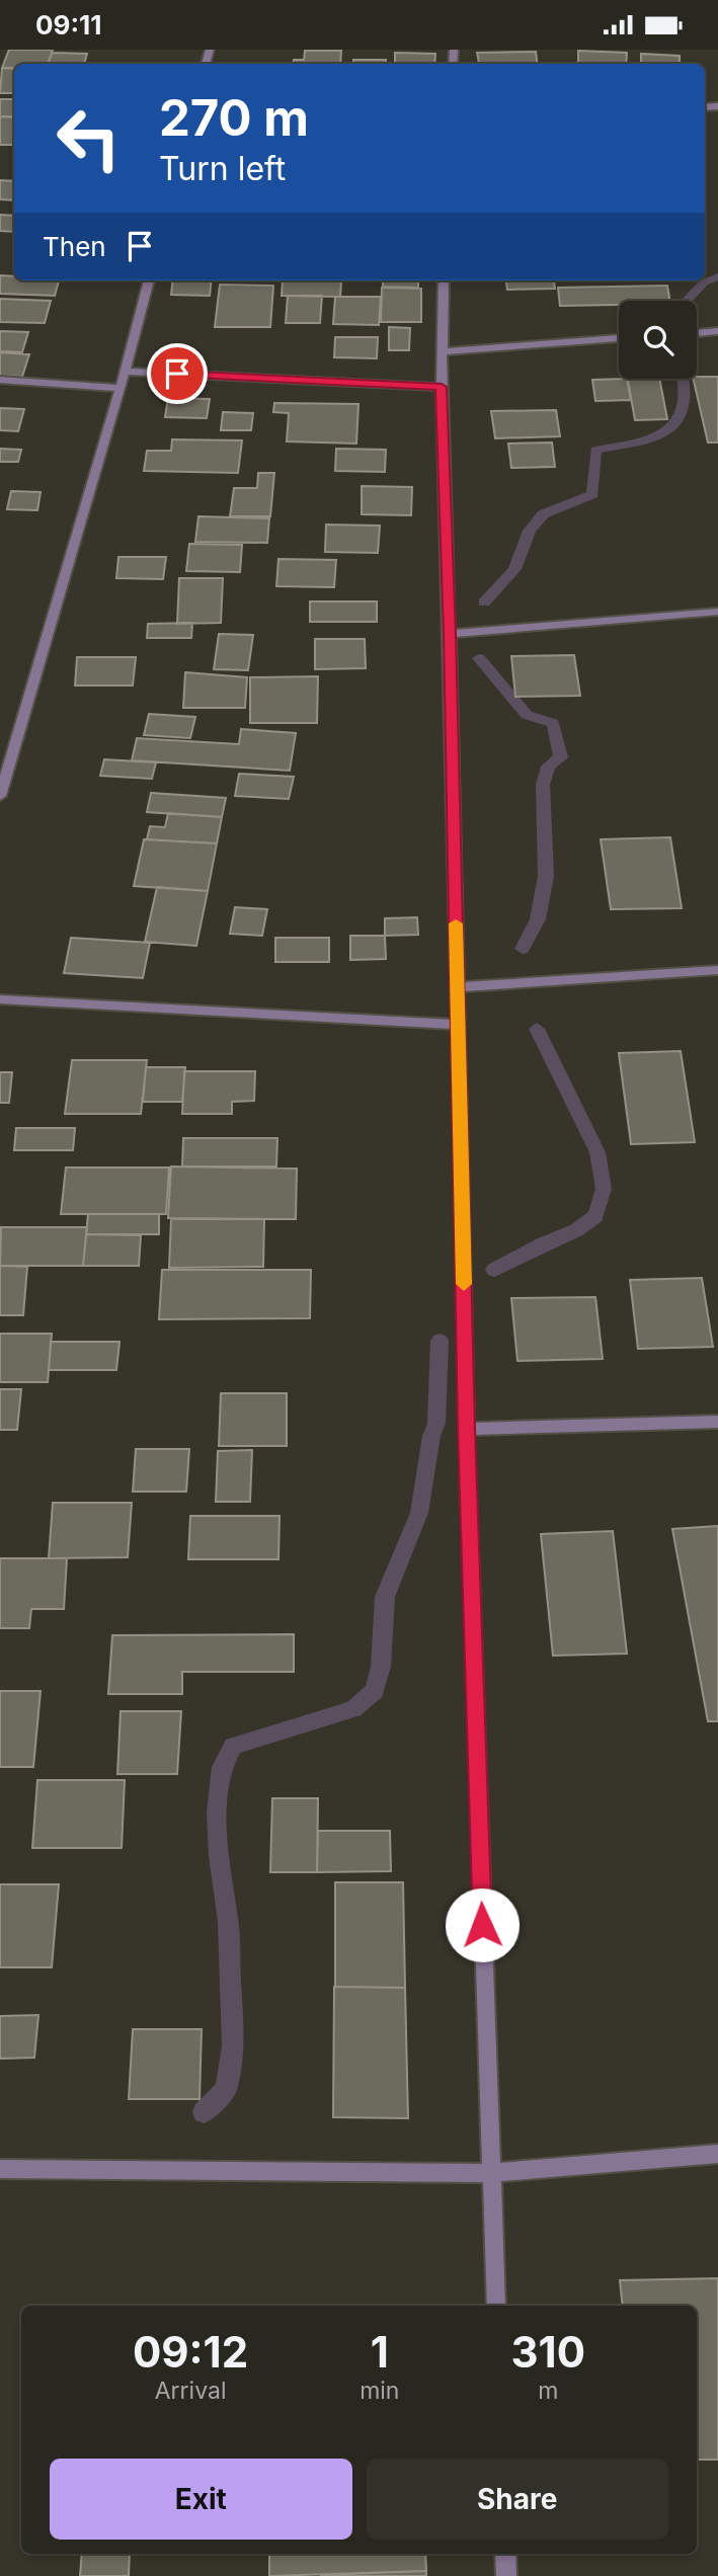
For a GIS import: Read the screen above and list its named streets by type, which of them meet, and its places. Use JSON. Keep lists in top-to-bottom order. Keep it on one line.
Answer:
{"page":{"status":"09:11","turn":["270 m","Turn left"],"then":"Then","eta":["09:12","Arrival","1","min","310","m"],"buttons":["Exit","Share"]}}
